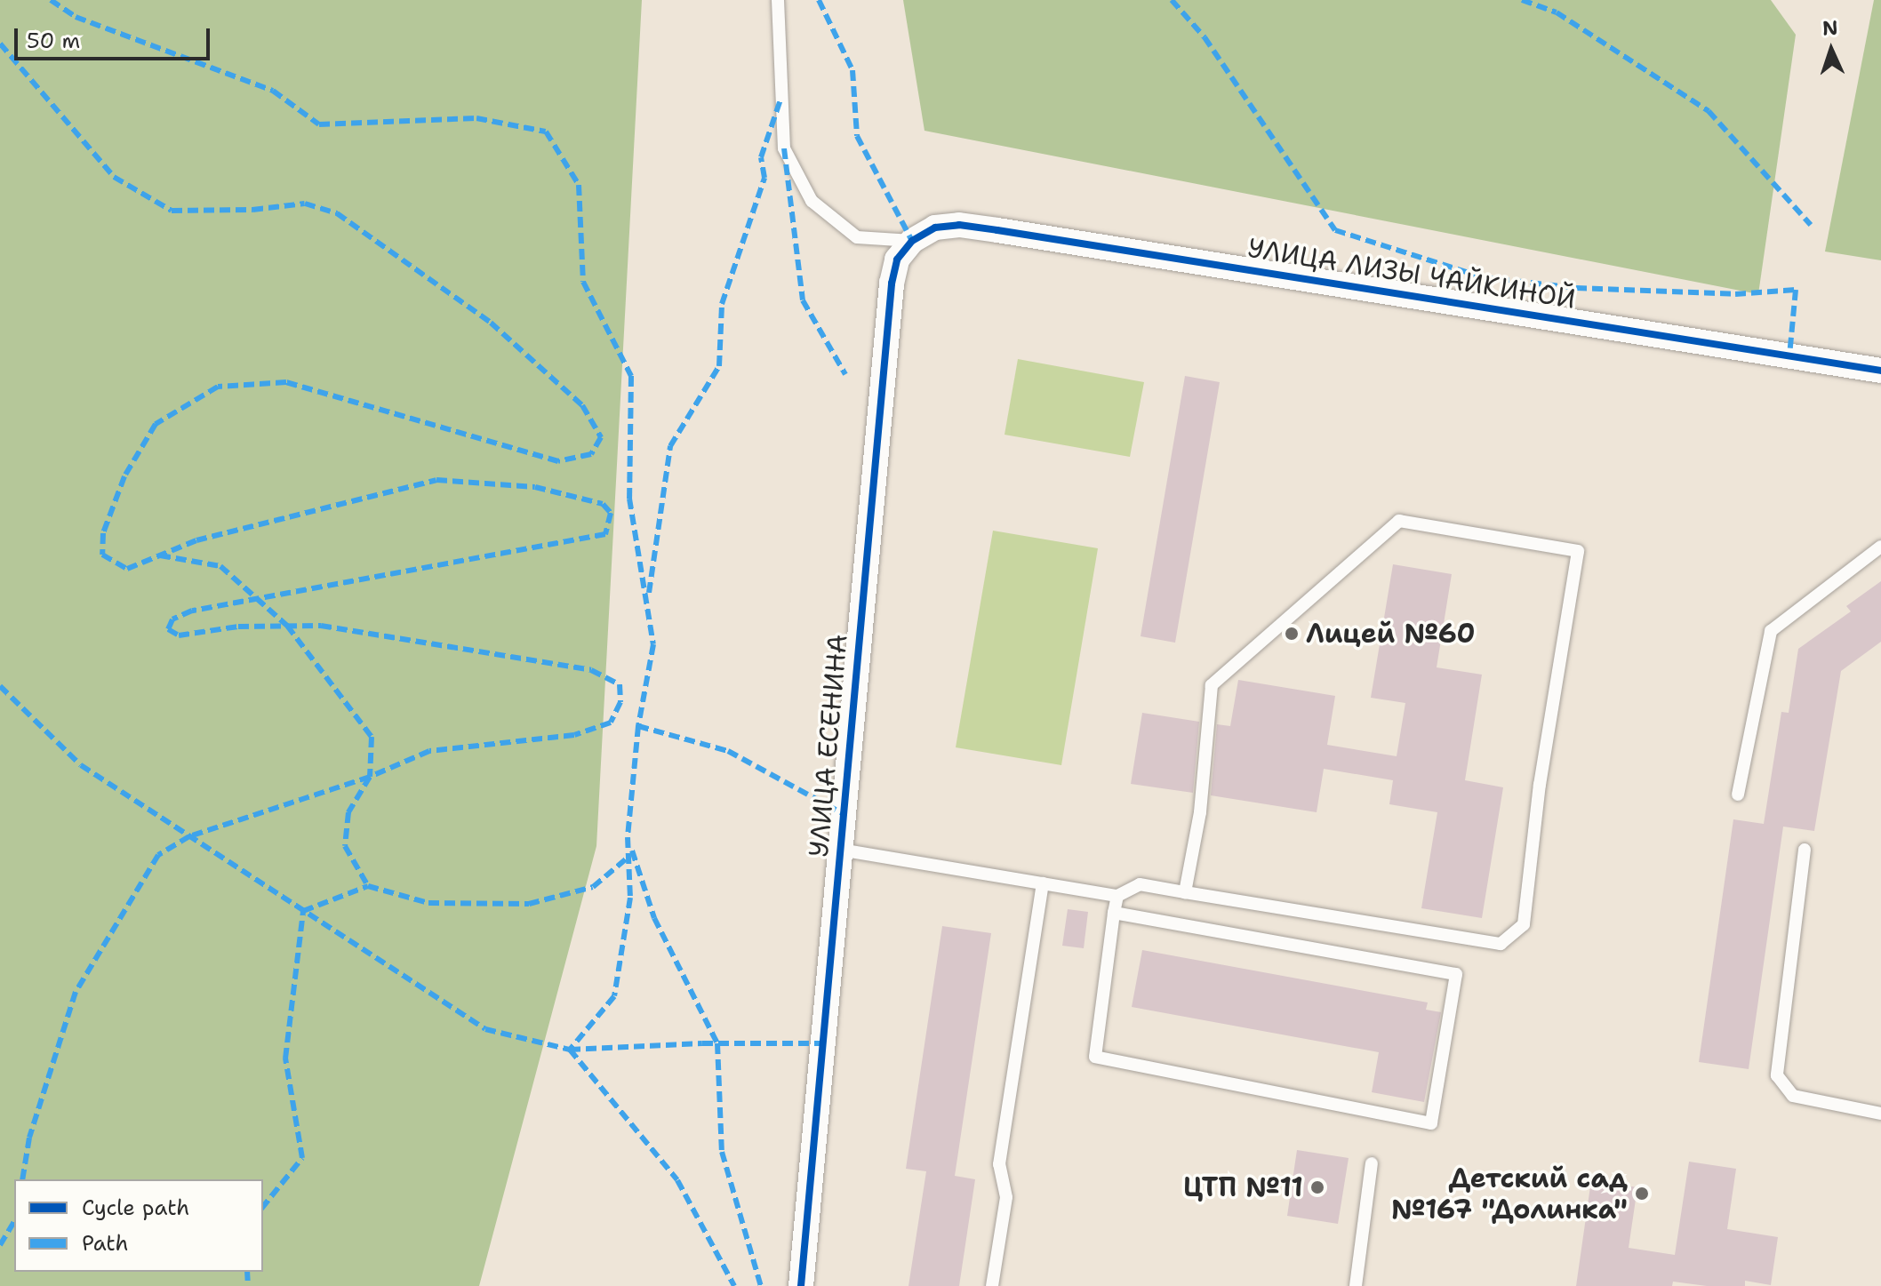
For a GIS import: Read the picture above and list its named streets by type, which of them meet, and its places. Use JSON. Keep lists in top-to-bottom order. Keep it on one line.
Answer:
{"streets":{"street":["УЛИЦА ЛИЗЫ ЧАЙКИНОЙ","УЛИЦА ЕСЕНИНА"]},"crossings":[["УЛИЦА ЛИЗЫ ЧАЙКИНОЙ","УЛИЦА ЕСЕНИНА"]],"places":["Лицей №60","ЦТП №11","Детский сад №167 \"Долинка\""],"legend":["Cycle path","Path"],"scale_bar":"50 m","north":"top"}
